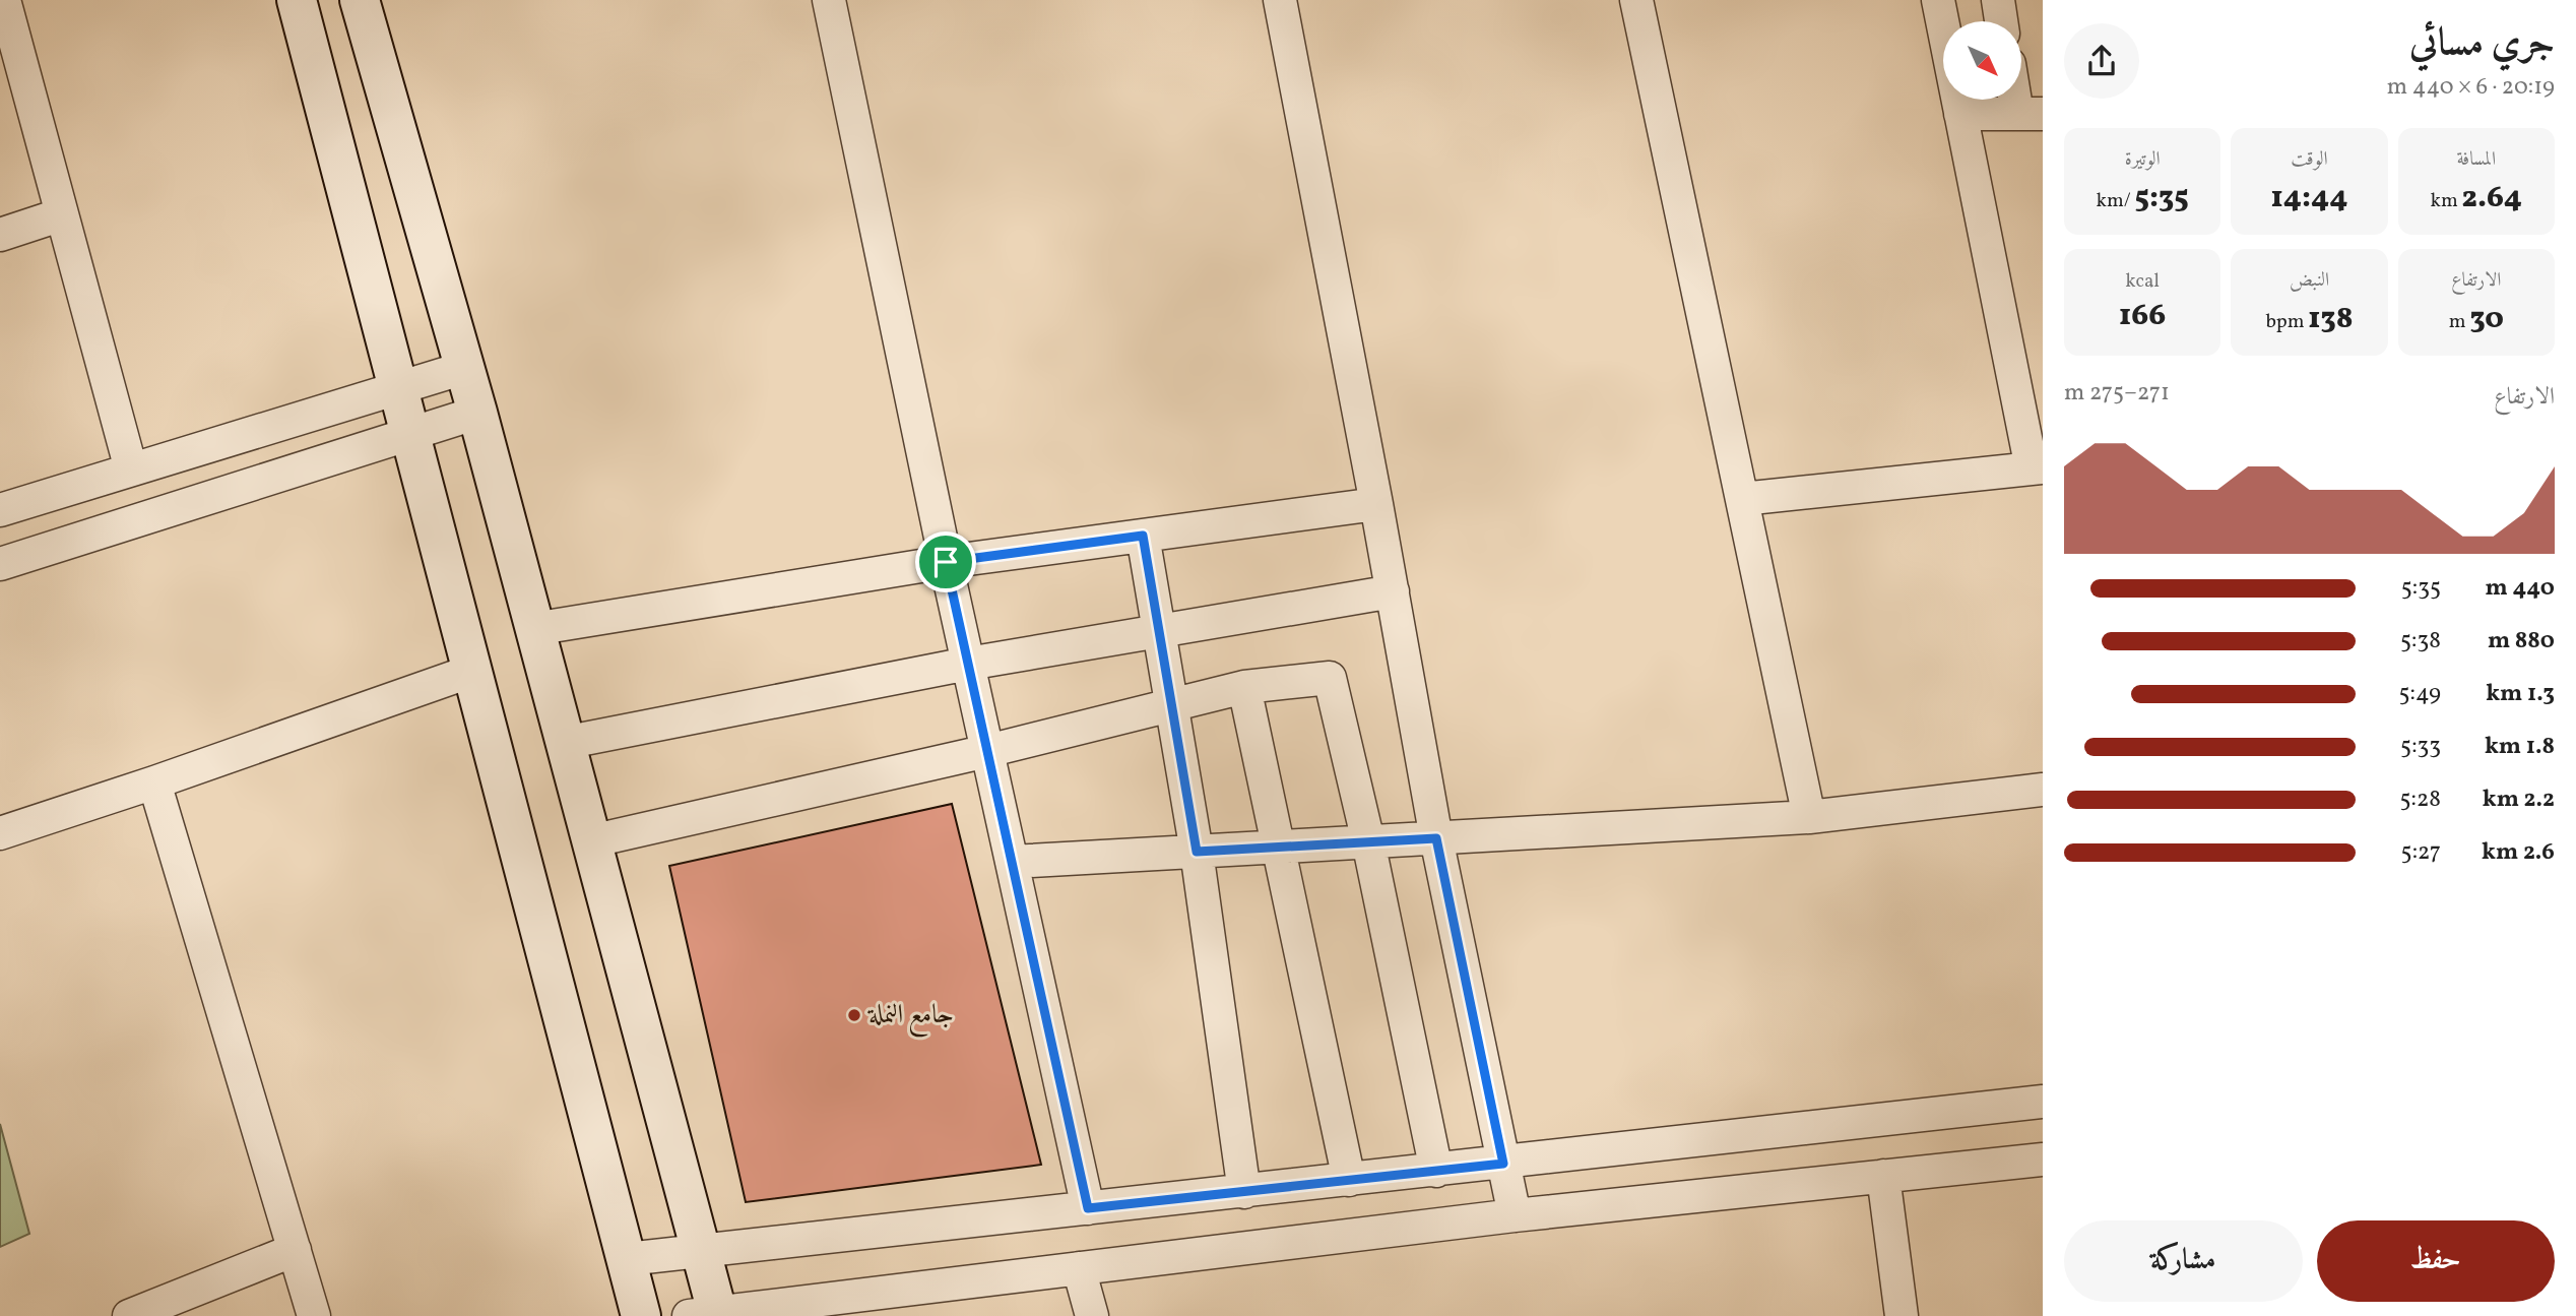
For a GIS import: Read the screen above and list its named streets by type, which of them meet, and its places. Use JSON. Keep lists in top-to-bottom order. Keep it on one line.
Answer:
{"places":["جامع النملة"],"north":"bottom right","page":{"heading":["جري مسائي","20:19 · 6 × 440 m"],"stats":[["المسافة","2.64 km"],["الوقت","14:44"],["الوتيرة","5:35 /km"],["الارتفاع","30 m"],["النبض","138 bpm"],["kcal","166"]],"chart":["الارتفاع","271–275 m"],"list":[{"name":"440 m","note":"5:35"},{"name":"880 m","note":"5:38"},{"name":"1.3 km","note":"5:49"},{"name":"1.8 km","note":"5:33"},{"name":"2.2 km","note":"5:28"},{"name":"2.6 km","note":"5:27"}],"buttons":["حفظ","مشاركة"]}}
